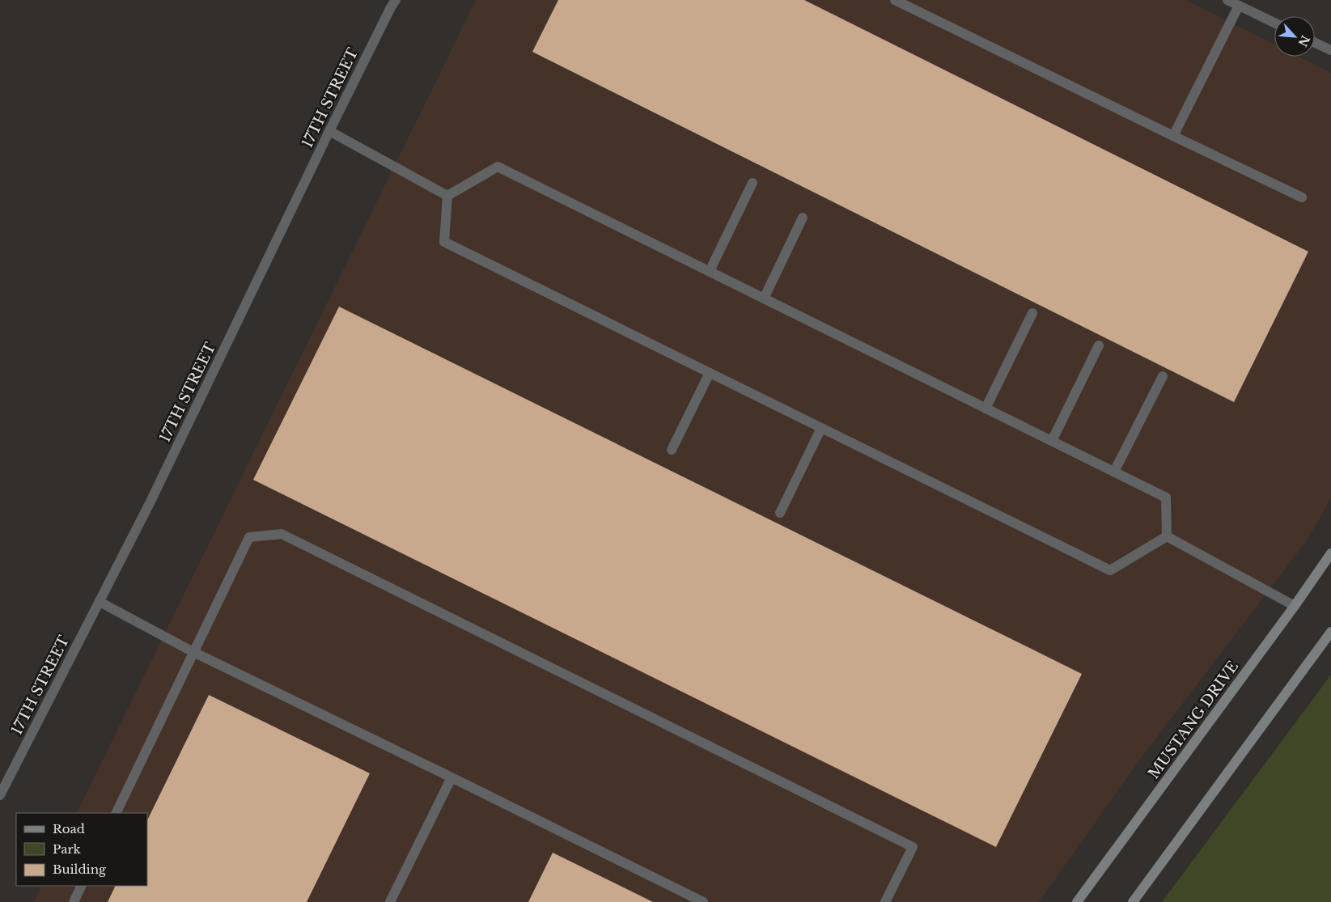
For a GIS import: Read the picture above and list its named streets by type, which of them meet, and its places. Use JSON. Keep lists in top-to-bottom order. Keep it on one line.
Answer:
{"streets":{"main road":["MUSTANG DRIVE"],"street":["17TH STREET"]},"legend":["Road","Park","Building"],"north":"bottom right"}
